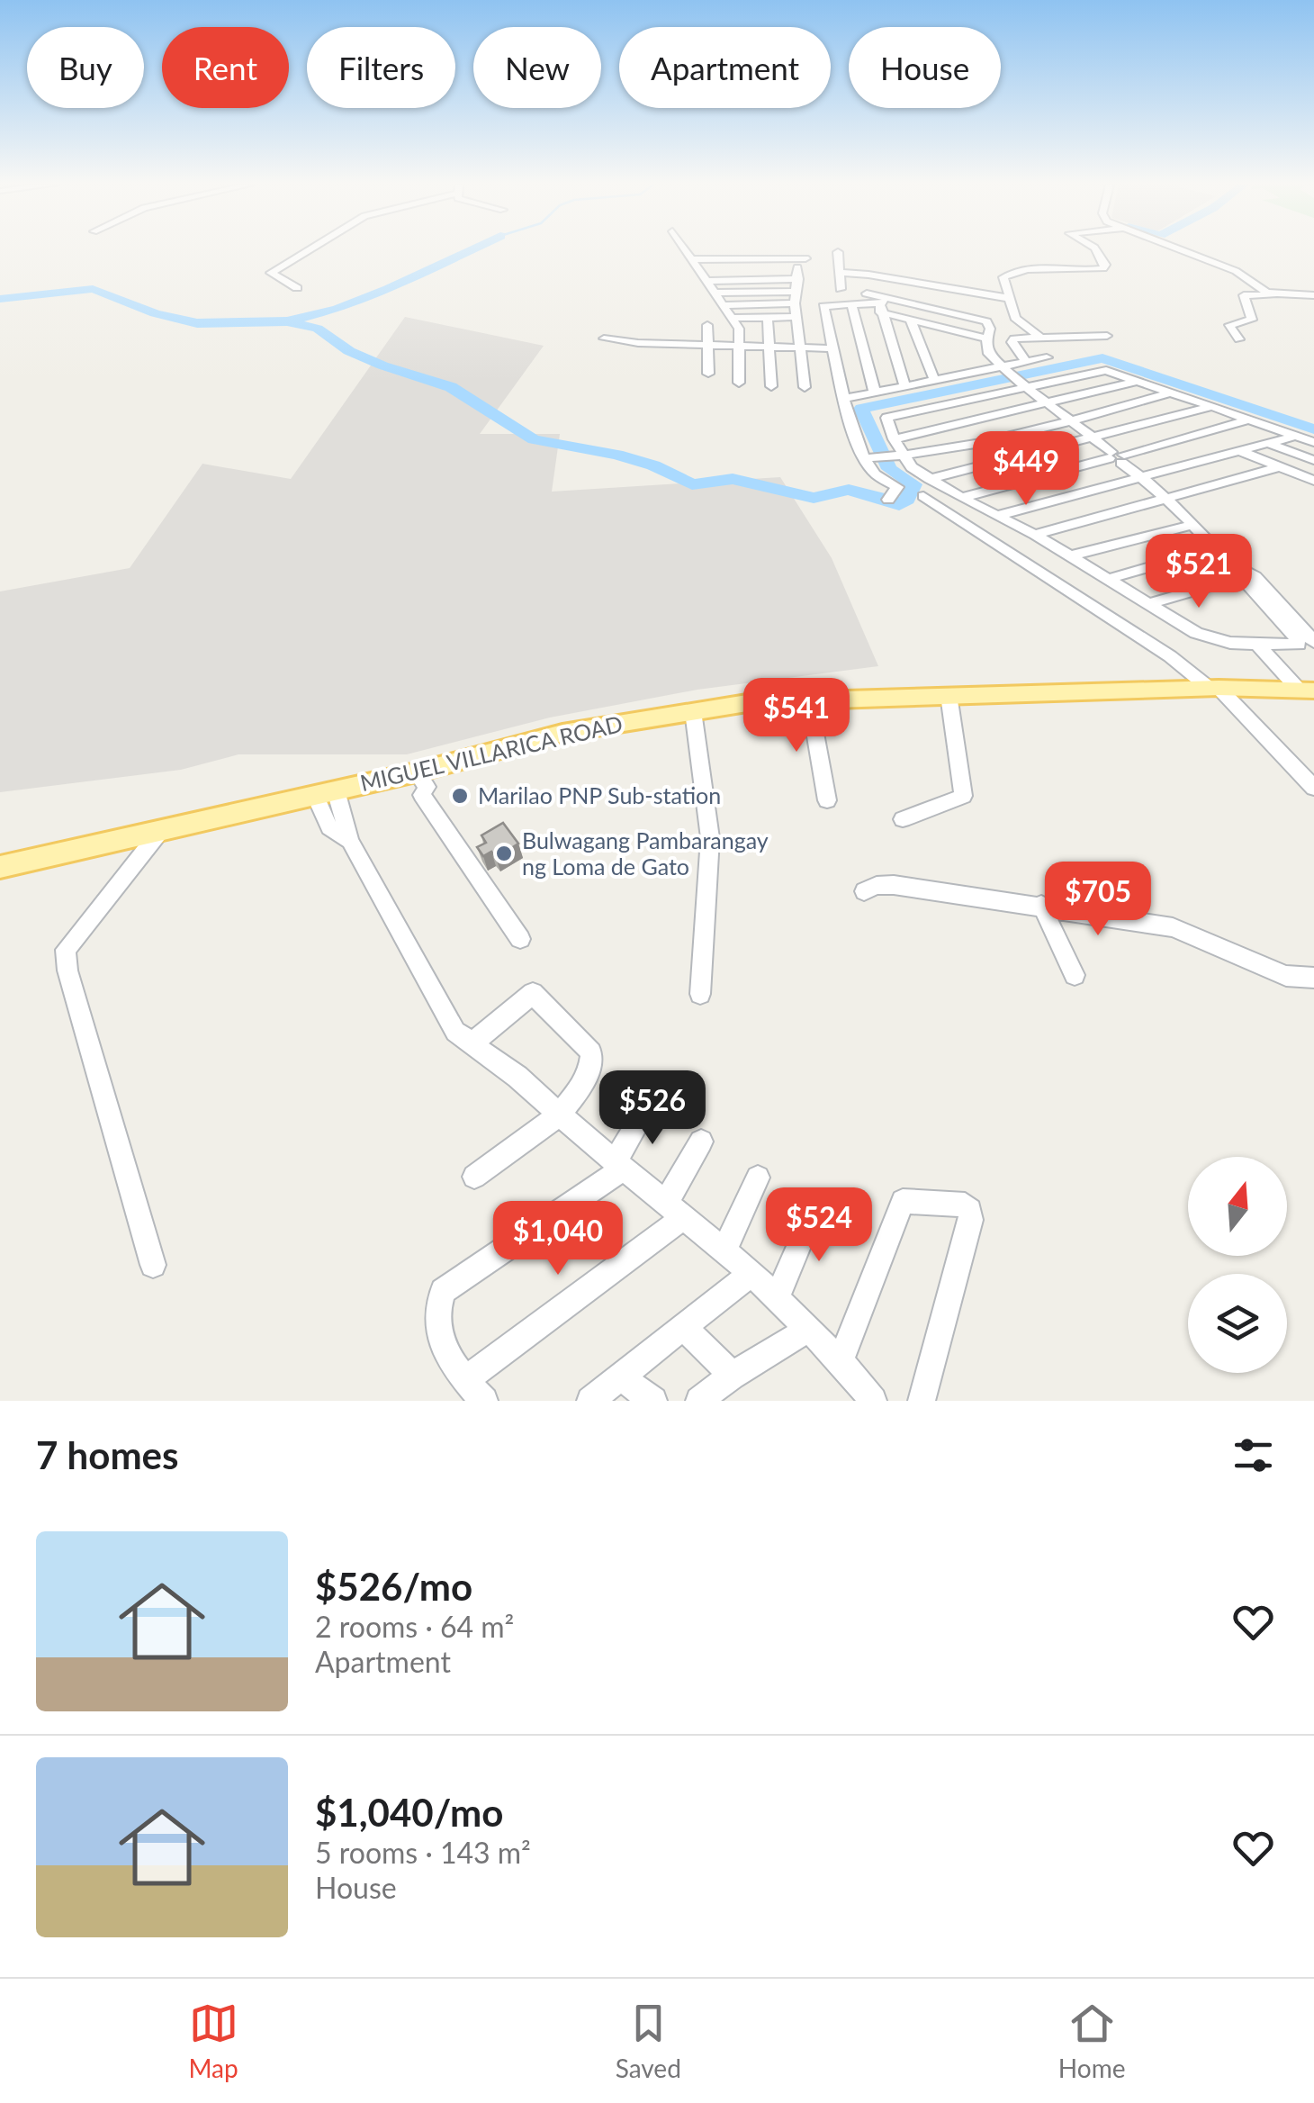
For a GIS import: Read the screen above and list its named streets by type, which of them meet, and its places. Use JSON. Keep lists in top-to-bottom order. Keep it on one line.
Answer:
{"streets":{"main road":["MIGUEL VILLARICA ROAD"]},"places":["Marilao PNP Sub-station","Bulwagang Pambarangay ng Loma de Gato"],"north":"top","page":{"chip":["Buy","Rent","Filters","New","Apartment","House"],"price":["$449","$521","$541","$705","$526","$524","$1,040"],"heading":"7 homes","list":[{"name":"$526/mo","note":"2 rooms · 64 m² · Apartment"},{"name":"$1,040/mo","note":"5 rooms · 143 m² · House"}],"tabs":["Map","Saved","Home"]}}
